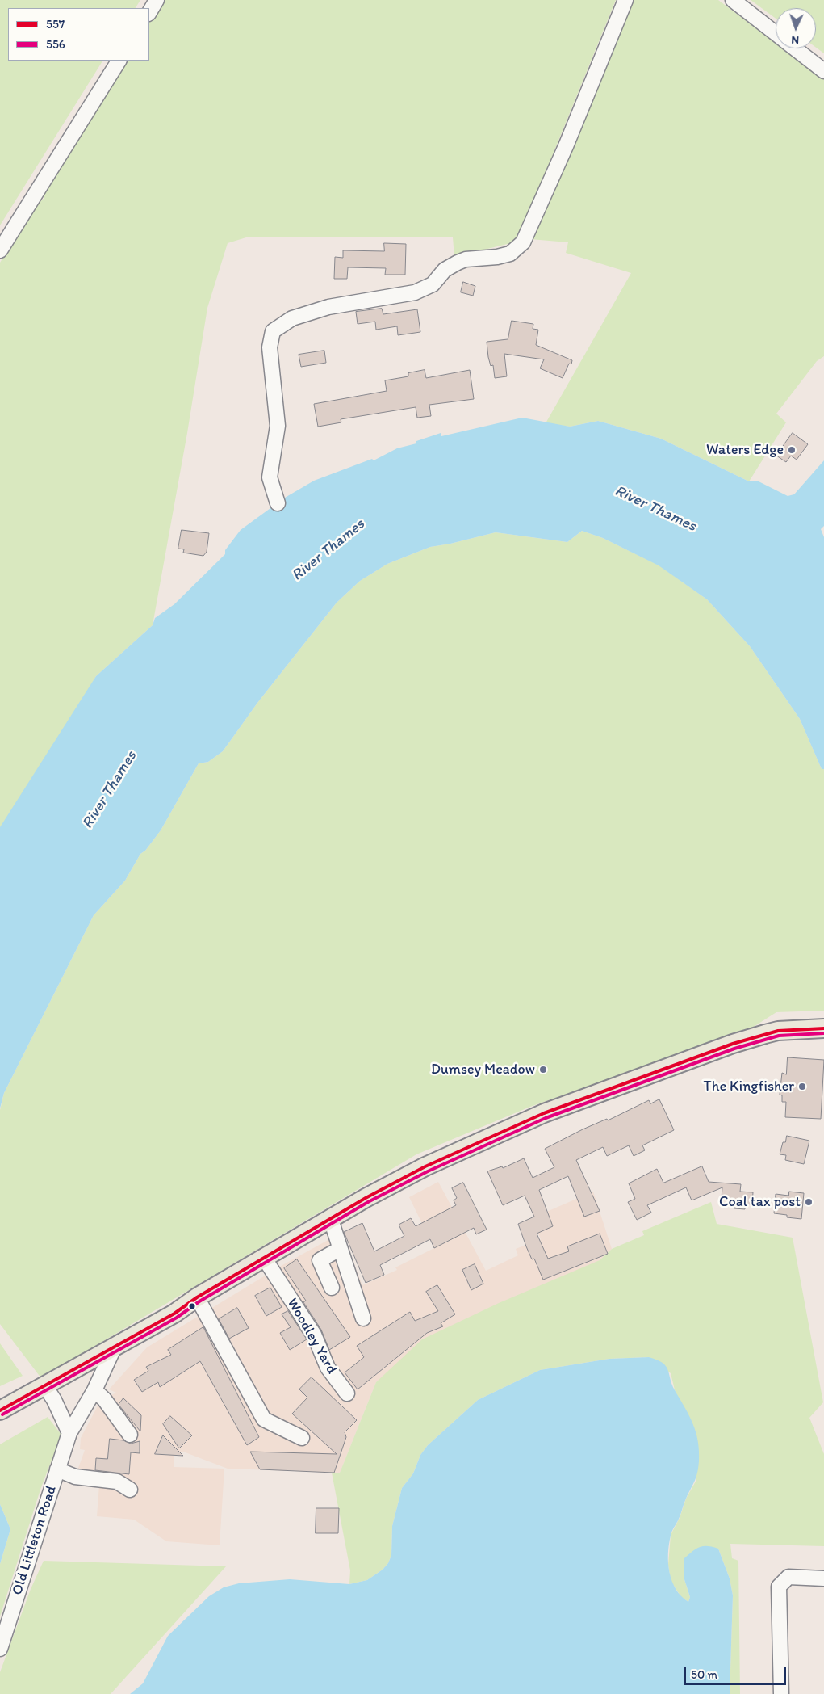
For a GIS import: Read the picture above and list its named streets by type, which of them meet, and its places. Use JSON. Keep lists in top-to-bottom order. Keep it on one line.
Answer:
{"streets":{"street":["Woodley Yard","Old Littleton Road"]},"water":["River Thames"],"places":["Waters Edge","Dumsey Meadow","The Kingfisher","Coal tax post"],"lines":["transit line 557","transit line 556"],"legend":["557","556"],"scale_bar":"50 m","north":"bottom"}
